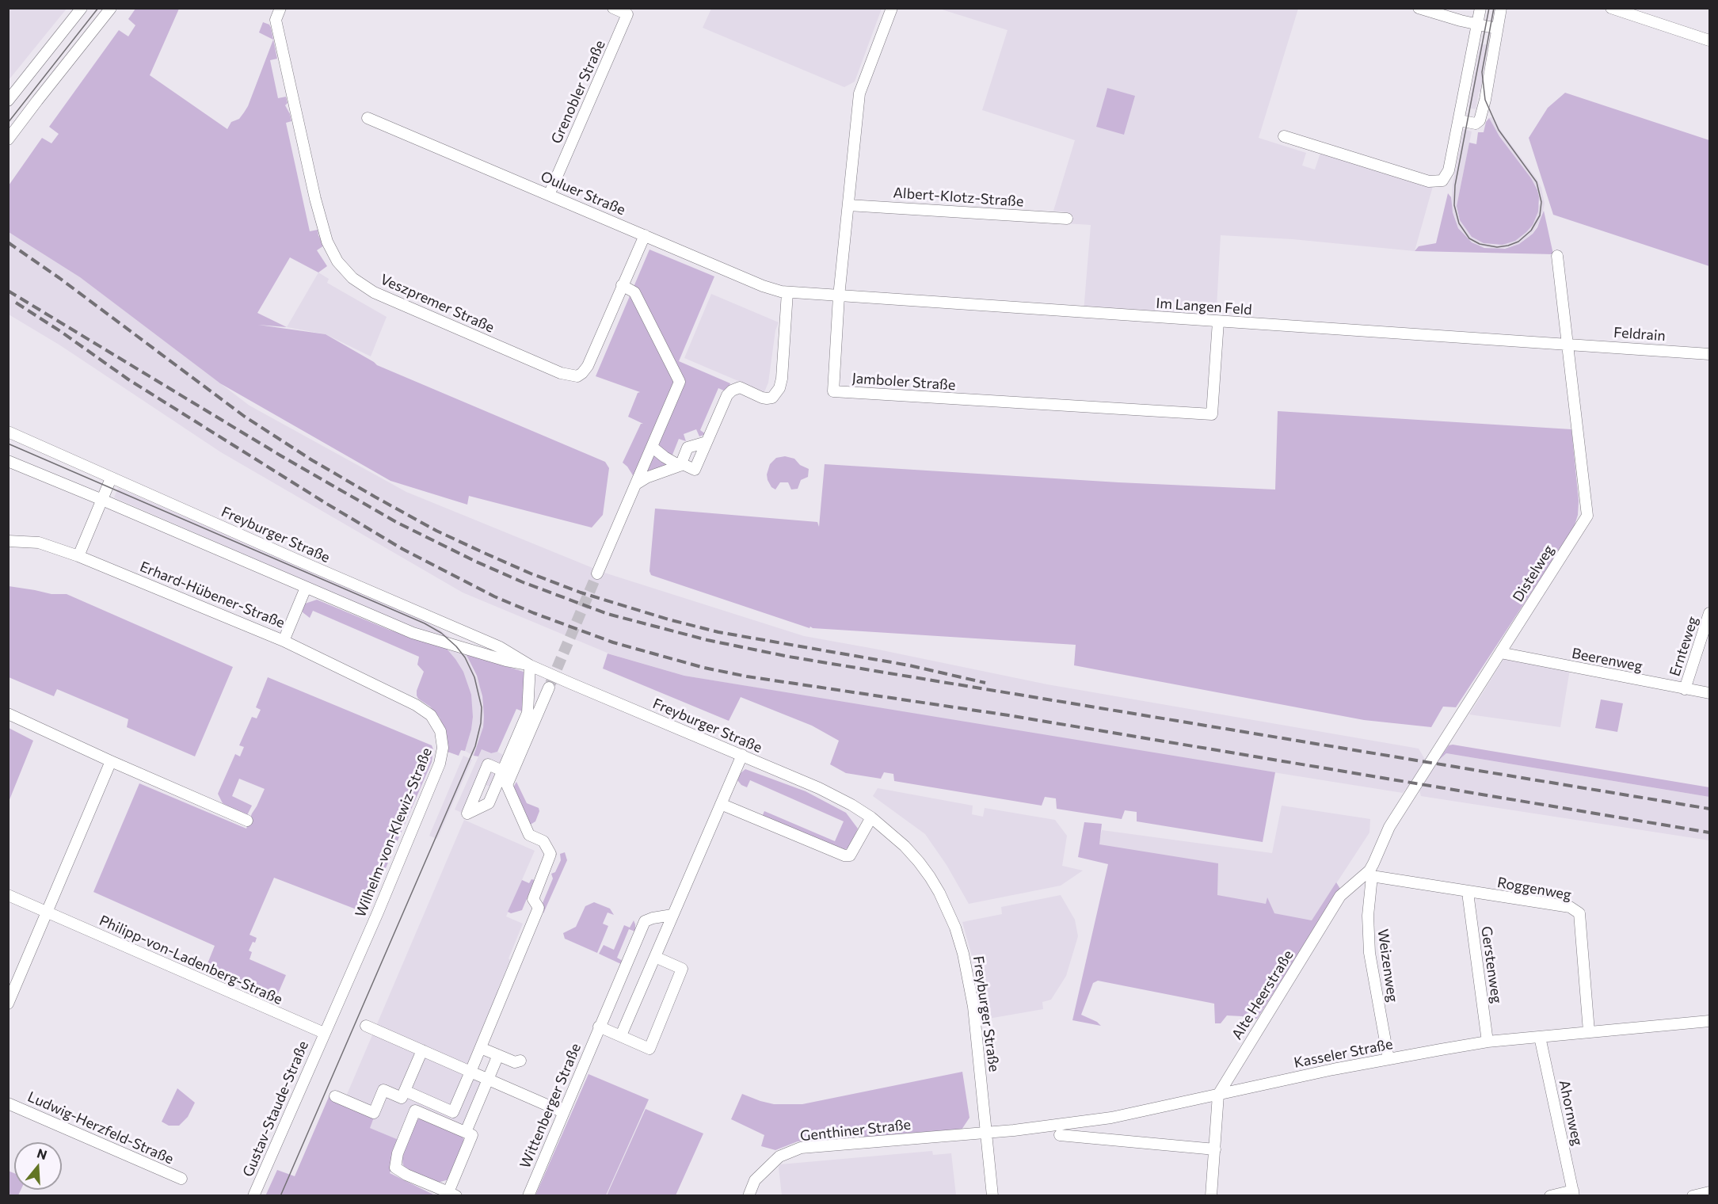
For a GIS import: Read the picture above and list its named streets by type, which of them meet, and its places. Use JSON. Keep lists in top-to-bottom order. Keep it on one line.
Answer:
{"streets":{"street":["Grenobler Straße","Ouluer Straße","Albert-Klotz-Straße","Veszpremer Straße","Im Langen Feld","Feldrain","Jamboler Straße","Freyburger Straße","Distelweg","Erhard-Hübener-Straße","Ernteweg","Beerenweg","Wilhelm-von-Klewiz-Straße","Roggenweg","Philipp-von-Ladenberg-Straße","Gerstenweg","Weizenweg","Alte Heerstraße","Kasseler Straße","Wittenberger Straße","Gustav-Staude-Straße","Ahornweg","Ludwig-Herzfeld-Straße","Genthiner Straße"]},"crossings":[["Grenobler Straße","Ouluer Straße"],["Ouluer Straße","Veszpremer Straße"],["Ouluer Straße","Im Langen Feld"],["Ouluer Straße","Jamboler Straße"],["Albert-Klotz-Straße","Jamboler Straße"],["Im Langen Feld","Feldrain"],["Im Langen Feld","Jamboler Straße"],["Im Langen Feld","Distelweg"],["Feldrain","Distelweg"],["Freyburger Straße","Erhard-Hübener-Straße"],["Freyburger Straße","Kasseler Straße"],["Freyburger Straße","Genthiner Straße"],["Distelweg","Beerenweg"],["Distelweg","Roggenweg"],["Distelweg","Weizenweg"],["Distelweg","Alte Heerstraße"],["Erhard-Hübener-Straße","Wilhelm-von-Klewiz-Straße"],["Ernteweg","Beerenweg"],["Wilhelm-von-Klewiz-Straße","Philipp-von-Ladenberg-Straße"],["Wilhelm-von-Klewiz-Straße","Gustav-Staude-Straße"],["Roggenweg","Gerstenweg"],["Roggenweg","Weizenweg"],["Roggenweg","Alte Heerstraße"],["Roggenweg","Kasseler Straße"],["Philipp-von-Ladenberg-Straße","Gustav-Staude-Straße"],["Gerstenweg","Kasseler Straße"],["Weizenweg","Alte Heerstraße"],["Weizenweg","Kasseler Straße"],["Alte Heerstraße","Kasseler Straße"],["Kasseler Straße","Ahornweg"],["Kasseler Straße","Genthiner Straße"]],"north":"top"}
